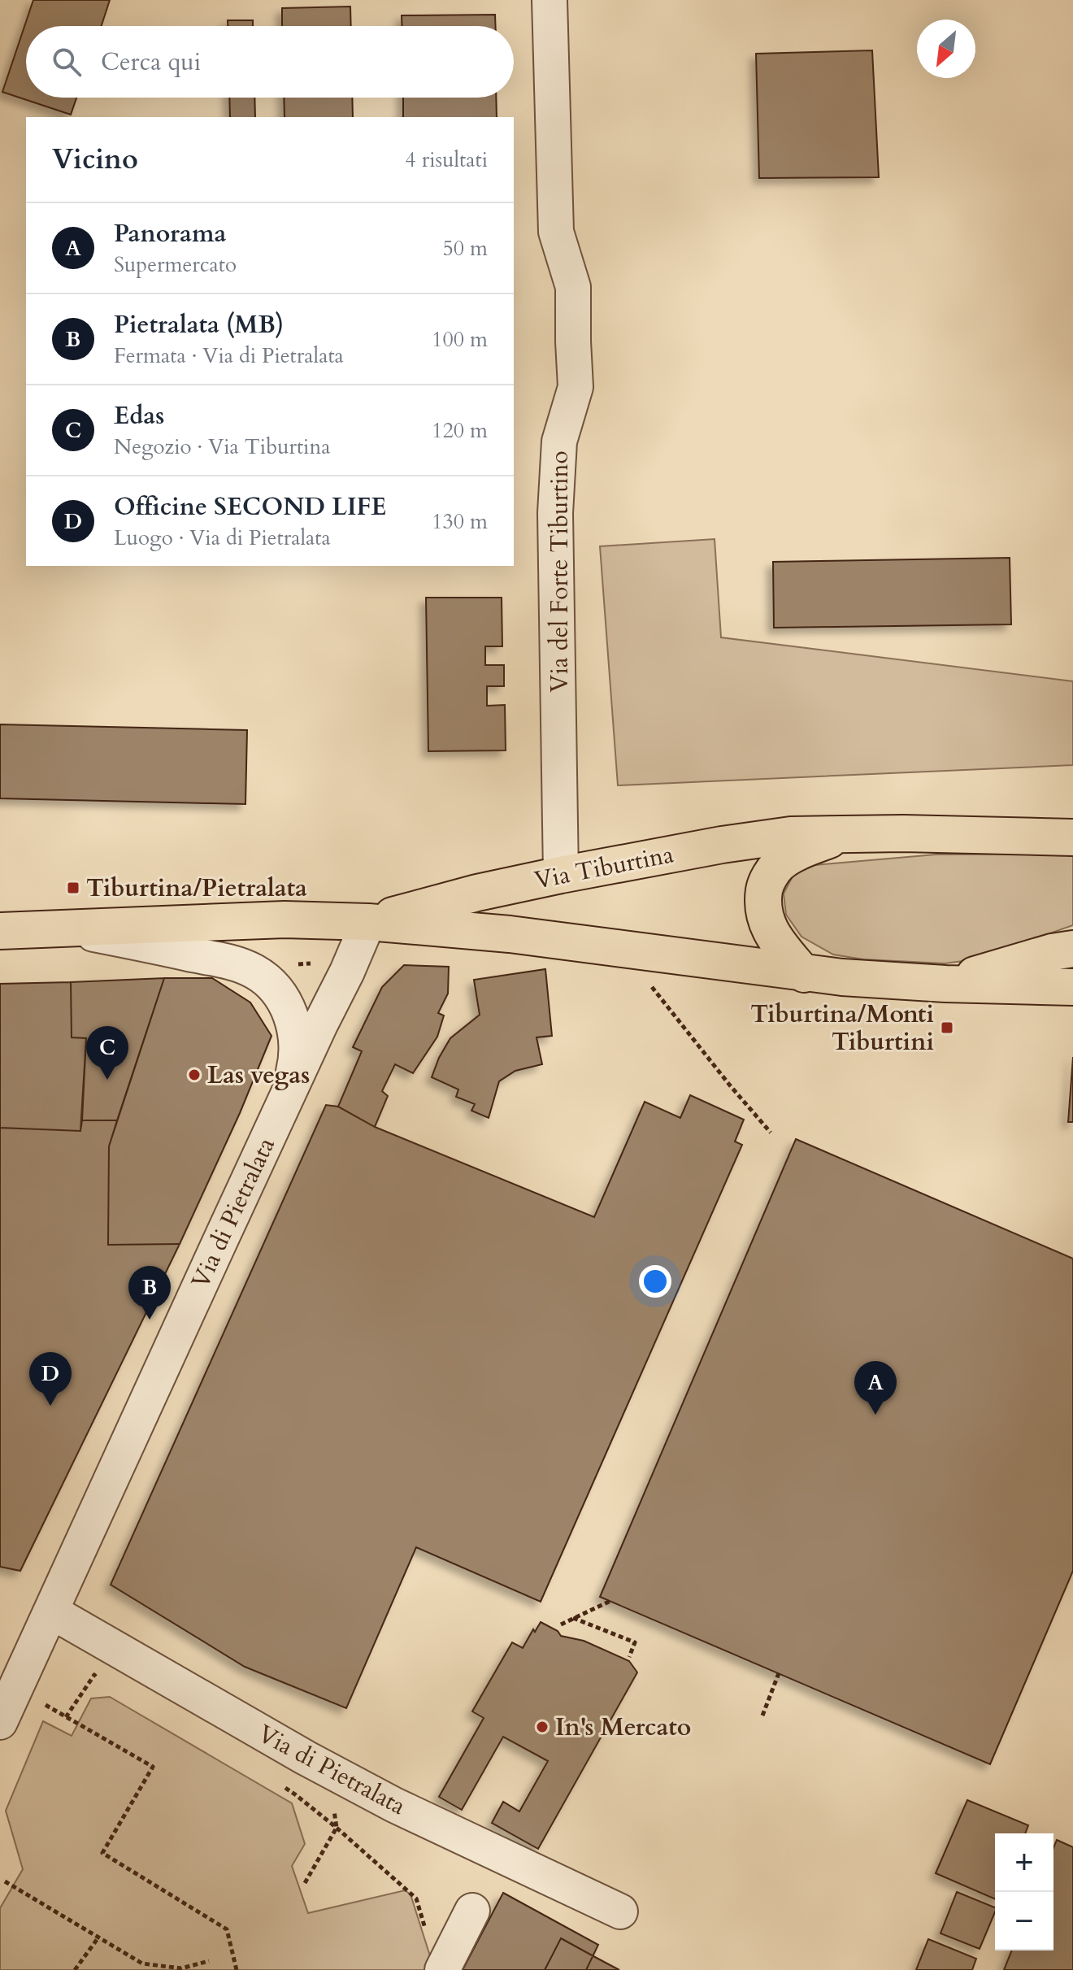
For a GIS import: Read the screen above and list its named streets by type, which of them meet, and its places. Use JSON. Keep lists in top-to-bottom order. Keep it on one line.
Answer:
{"streets":{"main road":["Via Tiburtina"],"street":["Via del Forte Tiburtino","Via di Pietralata"]},"crossings":[["Via del Forte Tiburtino","Via Tiburtina"],["Via Tiburtina","Via di Pietralata"]],"places":{"transit":["Tiburtina/Pietralata","Tiburtina/Monti Tiburtini"],"other":["Las vegas","In's Mercato"]},"north":"bottom left","page":{"search":"Cerca qui","heading":["Vicino","4 risultati"],"list":[{"mark":"A","name":"Panorama","note":"Supermercato","value":"50 m"},{"mark":"B","name":"Pietralata (MB)","note":"Fermata · Via di Pietralata","value":"100 m"},{"mark":"C","name":"Edas","note":"Negozio · Via Tiburtina","value":"120 m"},{"mark":"D","name":"Officine SECOND LIFE","note":"Luogo · Via di Pietralata","value":"130 m"}],"pins":["C","B","D","A"],"map_buttons":["+","−"]}}
